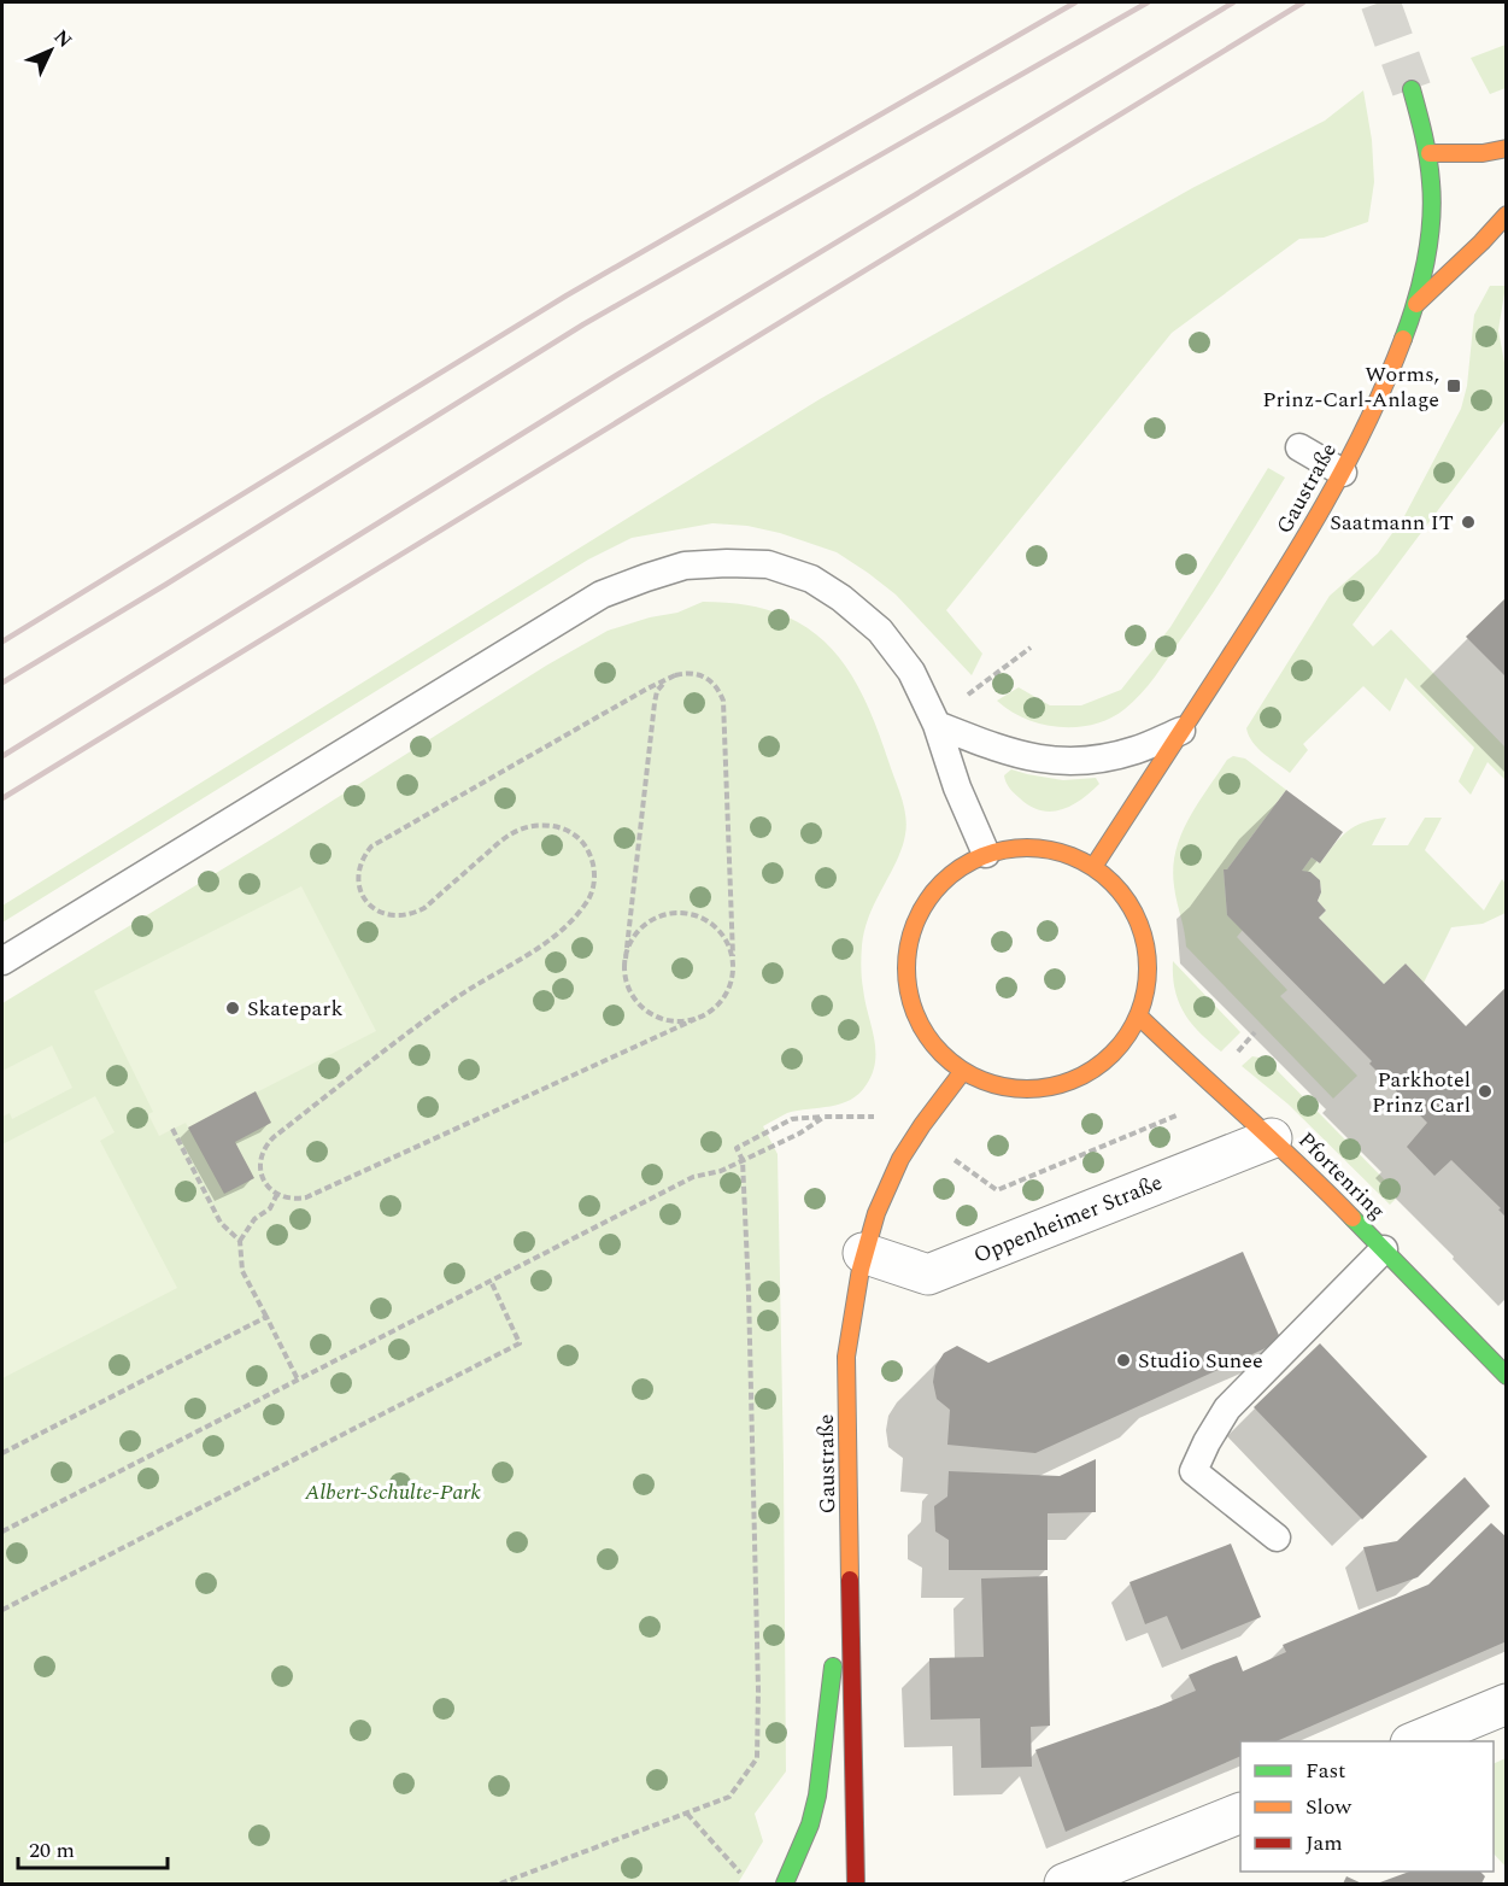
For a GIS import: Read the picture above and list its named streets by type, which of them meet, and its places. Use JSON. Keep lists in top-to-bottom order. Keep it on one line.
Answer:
{"streets":{"main road":["Gaustraße","Pfortenring"],"street":["Oppenheimer Straße"]},"crossings":[["Gaustraße","Pfortenring"],["Gaustraße","Oppenheimer Straße"],["Pfortenring","Oppenheimer Straße"]],"parks":["Albert-Schulte-Park"],"places":{"transit":["Worms, Prinz-Carl-Anlage"],"other":["Saatmann IT","Skatepark","Parkhotel Prinz Carl","Studio Sunee"]},"legend":["Fast","Slow","Jam"],"scale_bar":"20 m","north":"top right"}
